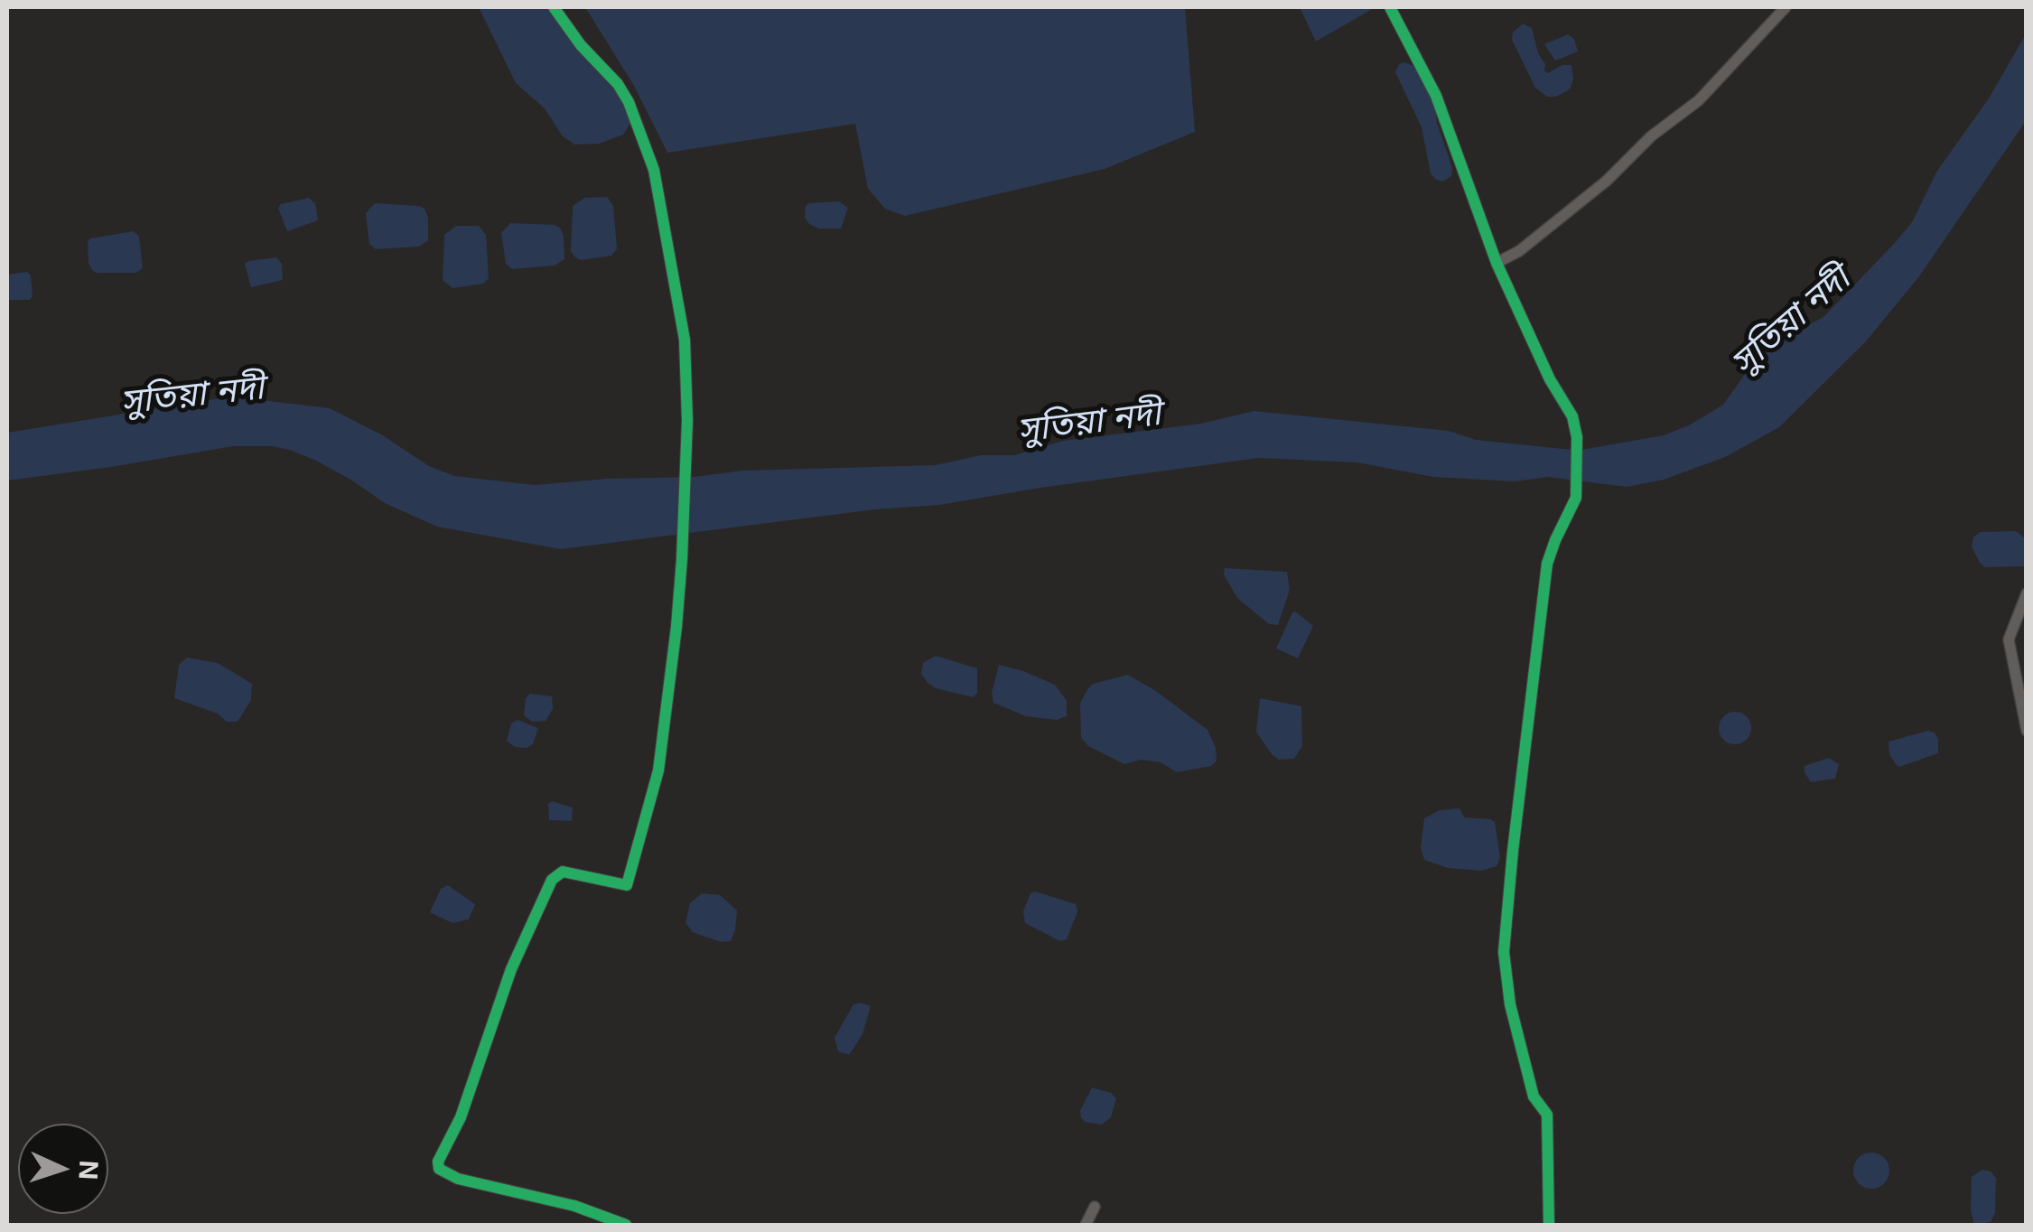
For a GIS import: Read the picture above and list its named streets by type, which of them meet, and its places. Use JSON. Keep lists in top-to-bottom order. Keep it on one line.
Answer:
{"water":["সুতিয়া নদী"],"north":"right"}
